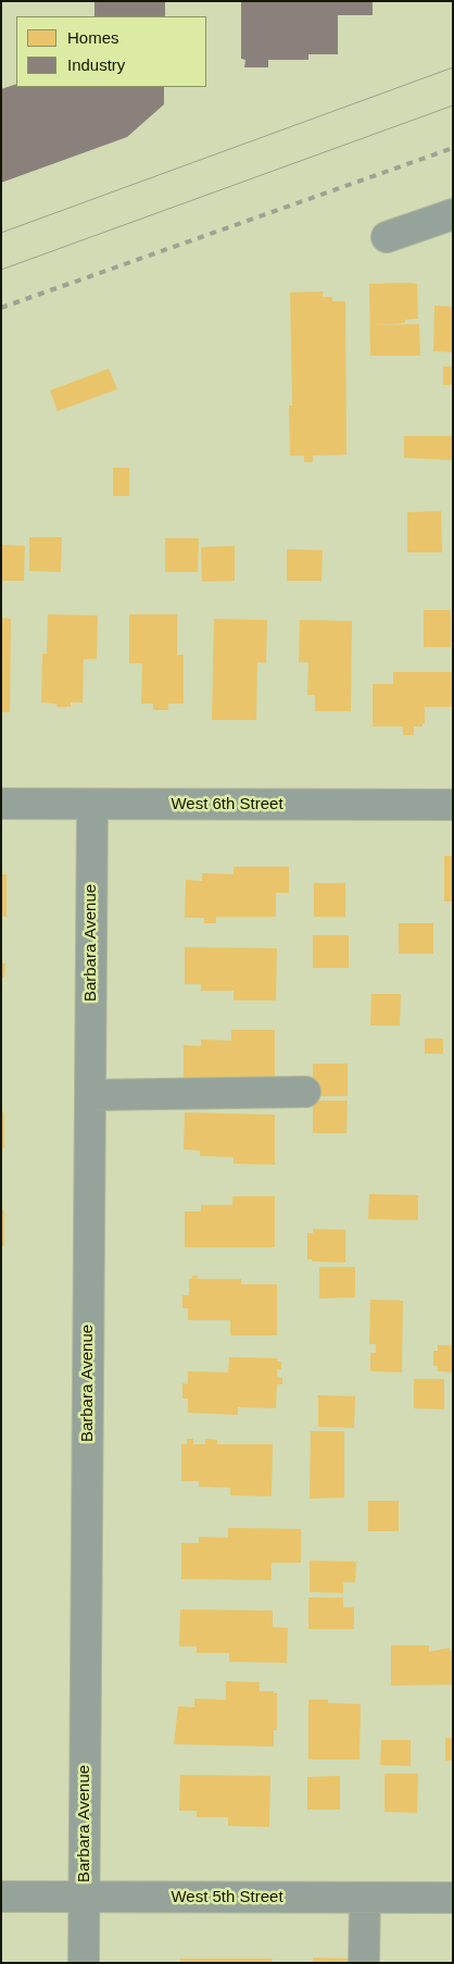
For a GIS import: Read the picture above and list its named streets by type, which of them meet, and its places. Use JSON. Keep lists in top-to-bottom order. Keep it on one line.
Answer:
{"streets":{"street":["West 6th Street","Barbara Avenue","West 5th Street"]},"crossings":[["West 6th Street","Barbara Avenue"],["Barbara Avenue","West 5th Street"]],"legend":["Homes","Industry"]}
